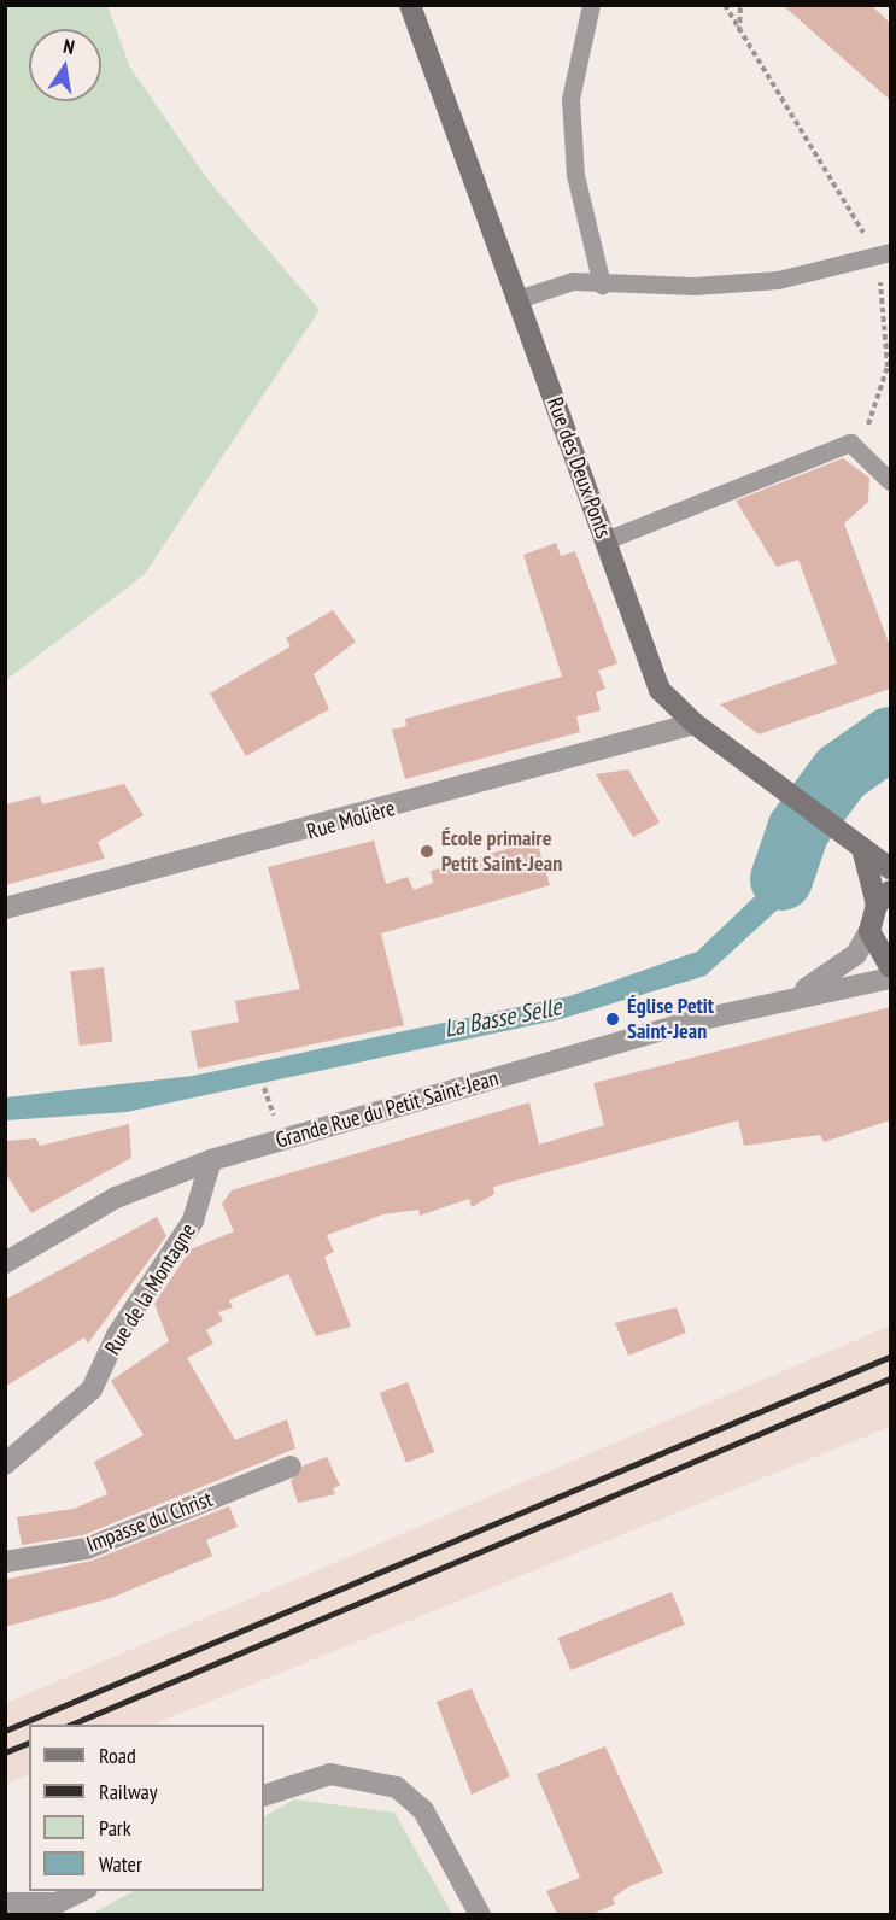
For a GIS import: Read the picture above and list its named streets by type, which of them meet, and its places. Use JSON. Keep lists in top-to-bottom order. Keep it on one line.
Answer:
{"streets":{"street":["Rue des Deux Ponts","Rue Molière","Grande Rue du Petit Saint-Jean","Rue de la Montagne","Impasse du Christ"]},"crossings":[["Rue des Deux Ponts","Rue Molière"],["Grande Rue du Petit Saint-Jean","Rue de la Montagne"]],"water":["La Basse Selle"],"places":["École primaire Petit Saint-Jean","Église Petit Saint-Jean"],"legend":["Road","Railway","Park","Water"],"north":"top"}
